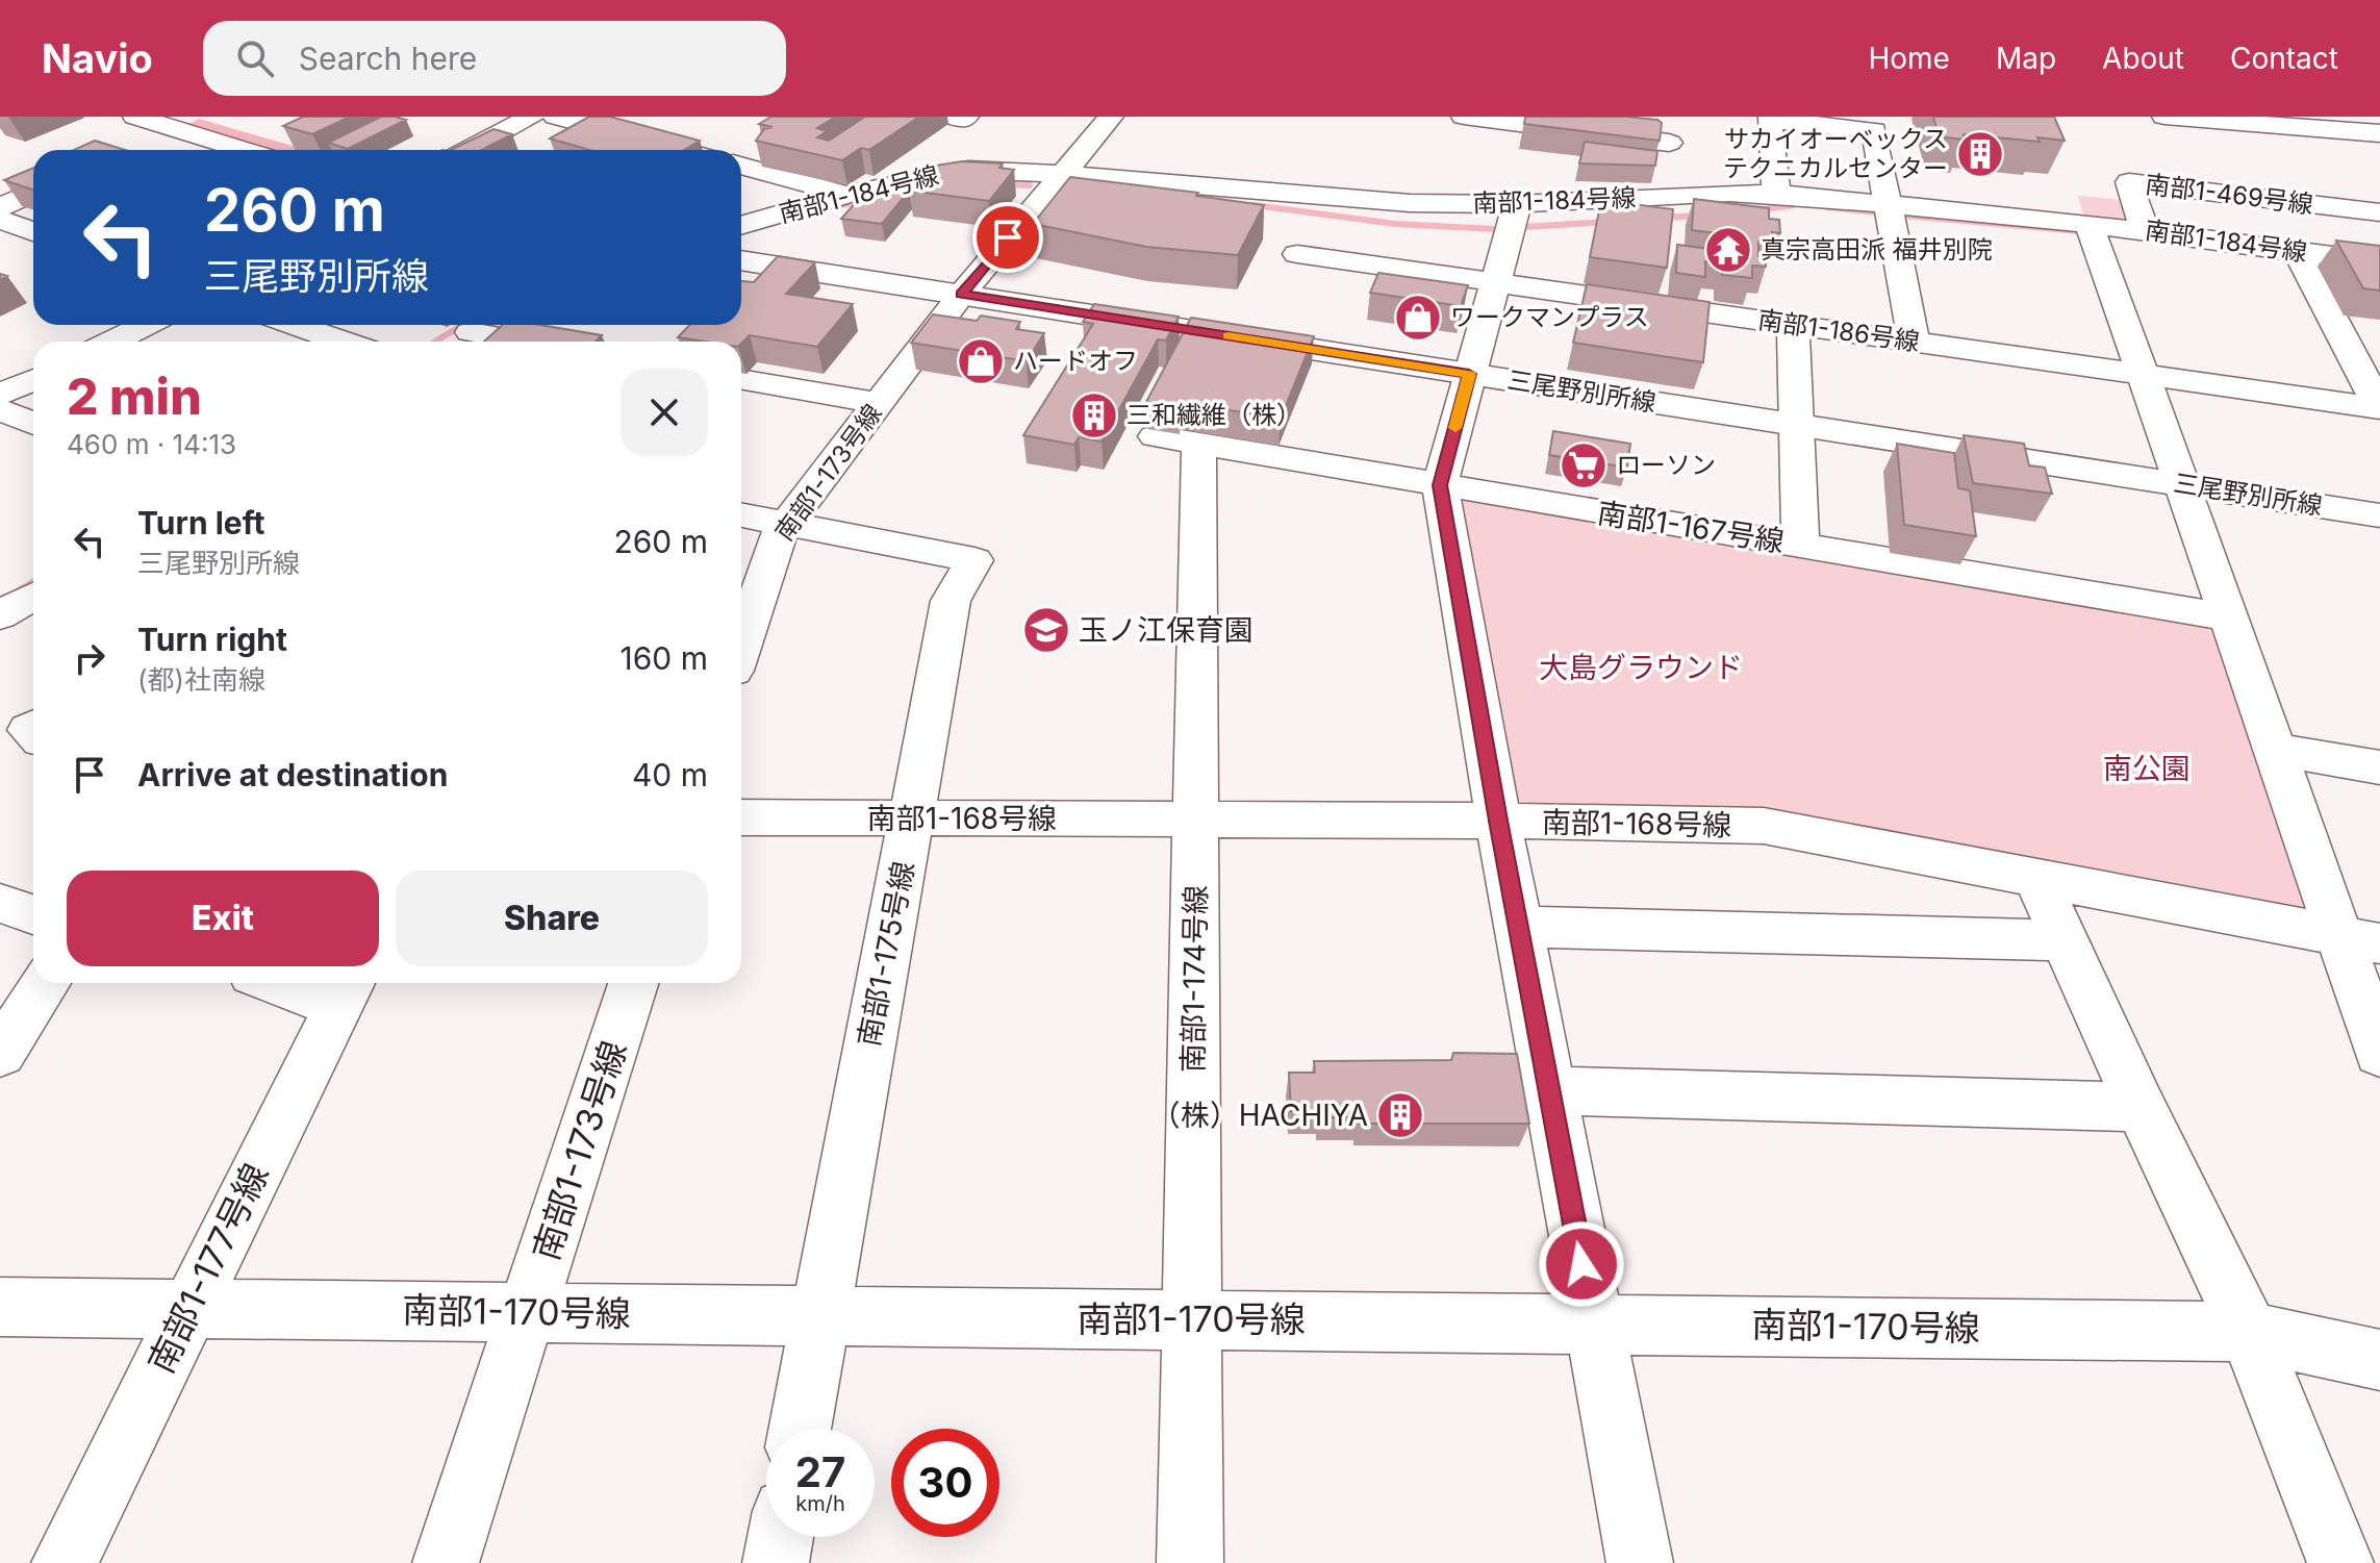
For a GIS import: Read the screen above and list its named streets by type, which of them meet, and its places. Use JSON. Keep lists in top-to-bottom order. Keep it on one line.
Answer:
{"streets":{"street":["南部1-184号線","南部1-469号線","南部1-186号線","三尾野別所線","南部1-173号線","南部1-167号線","南部1-168号線","南部1-175号線","南部1-174号線","南部1-177号線","南部1-170号線"]},"crossings":[["南部1-184号線","南部1-469号線"],["南部1-184号線","南部1-173号線"],["三尾野別所線","南部1-173号線"],["南部1-173号線","南部1-175号線"],["南部1-173号線","南部1-170号線"],["南部1-167号線","南部1-174号線"],["南部1-168号線","南部1-175号線"],["南部1-168号線","南部1-174号線"],["南部1-175号線","南部1-170号線"],["南部1-174号線","南部1-170号線"],["南部1-177号線","南部1-170号線"]],"parks":["大島グラウンド","南公園"],"places":{"building":["サカイオーベックス テクニカルセンター","三和繊維（株）","（株）HACHIYA"],"temple":["真宗高田派 福井別院"],"shop":["ワークマンプラス","ハードオフ"],"supermarket":["ローソン"],"school or university":["玉ノ江保育園"]},"page":{"header":"Navio","search":"Search here","nav":["Home","Map","About","Contact"],"turn":["260 m","三尾野別所線"],"heading":["2 min","460 m · 14:13"],"list":[{"name":"Turn left","note":"三尾野別所線","value":"260 m"},{"name":"Turn right","note":"(都)社南線","value":"160 m"},{"name":"Arrive at destination","value":"40 m"}],"buttons":["Exit","Share"],"speed":"27 km/h","limit":"30"}}
